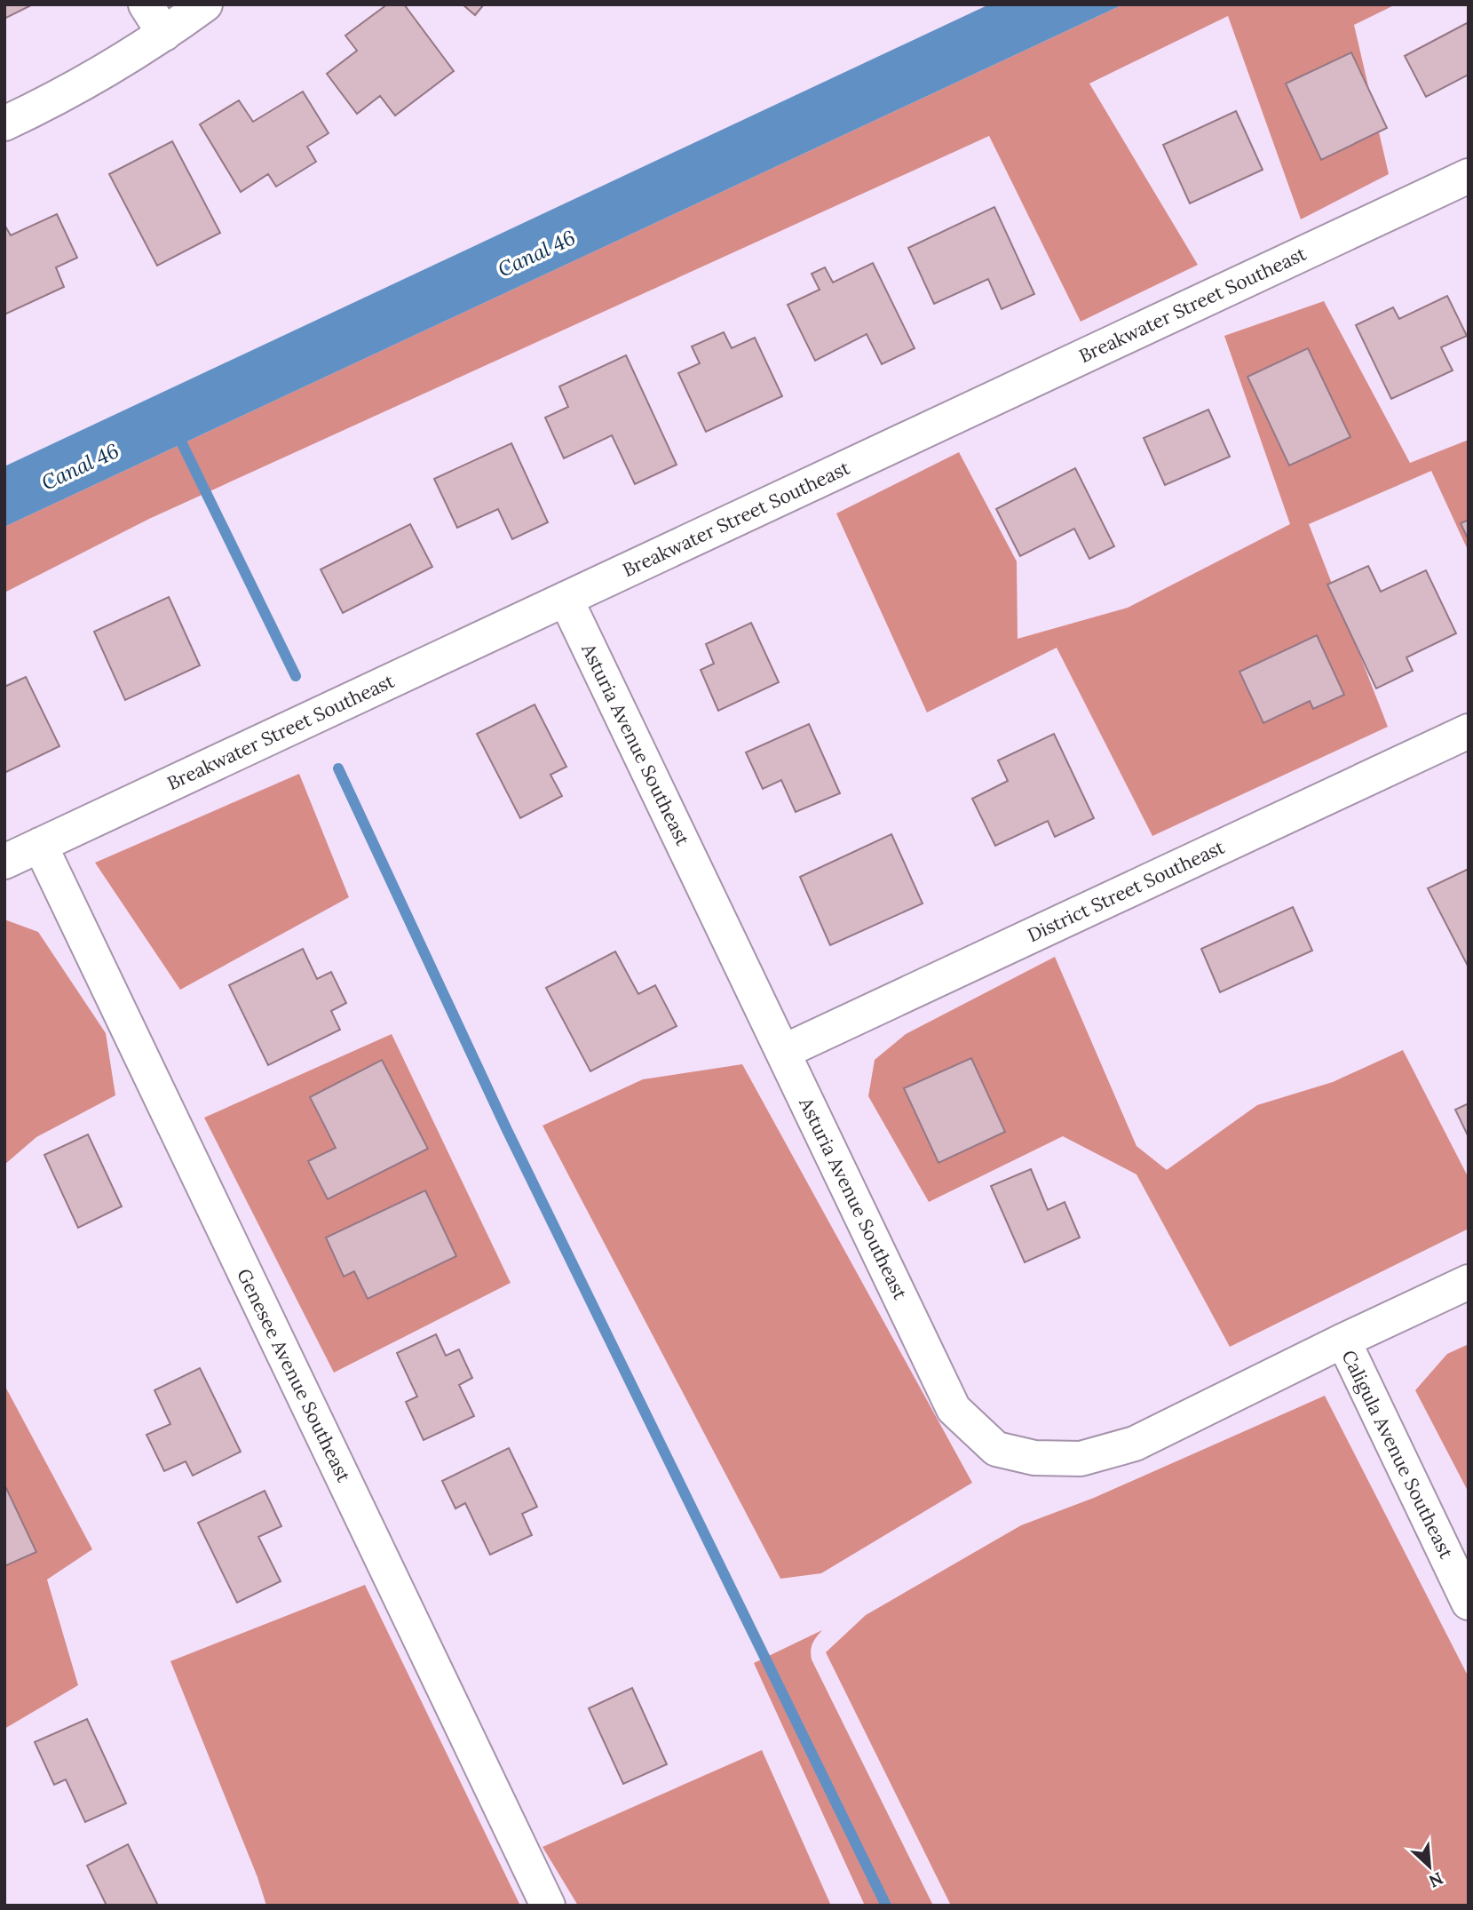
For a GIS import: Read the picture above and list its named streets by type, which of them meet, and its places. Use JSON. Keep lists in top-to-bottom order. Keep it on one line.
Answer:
{"streets":{"street":["Breakwater Street Southeast","Asturia Avenue Southeast","District Street Southeast","Genesee Avenue Southeast","Caligula Avenue Southeast"]},"crossings":[["Breakwater Street Southeast","Asturia Avenue Southeast"],["Breakwater Street Southeast","Genesee Avenue Southeast"],["Asturia Avenue Southeast","District Street Southeast"],["Asturia Avenue Southeast","Caligula Avenue Southeast"]],"water":["Canal 46"],"north":"bottom right"}
